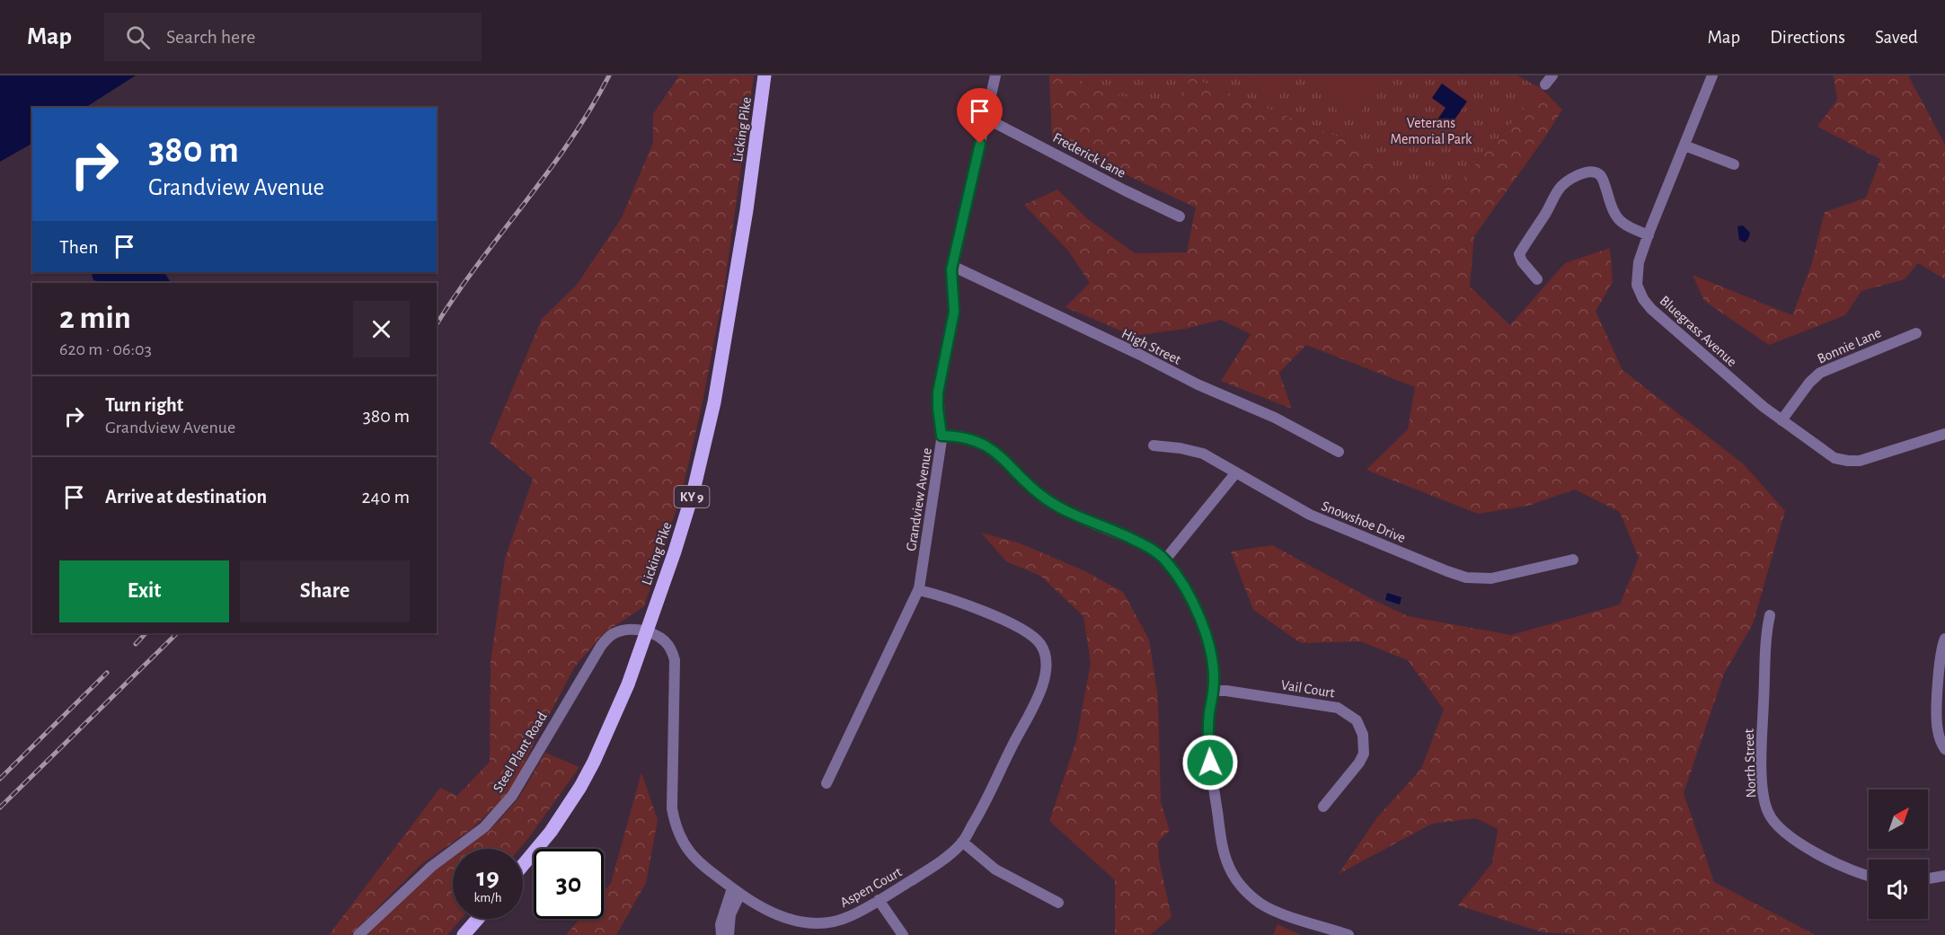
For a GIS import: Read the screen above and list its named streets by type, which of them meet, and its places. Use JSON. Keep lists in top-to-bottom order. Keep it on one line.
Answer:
{"streets":{"main road":["Licking Pike","KY 9"],"street":["Frederick Lane","Bluegrass Avenue","Bonnie Lane","High Street","Grandview Avenue","Snowshoe Drive","Vail Court","Steel Plant Road","North Street","Aspen Court"]},"crossings":[["Licking Pike","Steel Plant Road"],["Licking Pike","Aspen Court"],["Frederick Lane","Grandview Avenue"],["Bluegrass Avenue","Bonnie Lane"],["High Street","Grandview Avenue"],["Grandview Avenue","Aspen Court"],["Steel Plant Road","Aspen Court"]],"parks":["Veterans Memorial Park"],"north":"top right","page":{"header":"Map","search":"Search here","nav":["Map","Directions","Saved"],"turn":["380 m","Grandview Avenue"],"then":"Then","heading":["2 min","620 m · 06:03"],"list":[{"name":"Turn right","note":"Grandview Avenue","value":"380 m"},{"name":"Arrive at destination","value":"240 m"}],"buttons":["Exit","Share"],"speed":"19 km/h","limit":"30"}}
